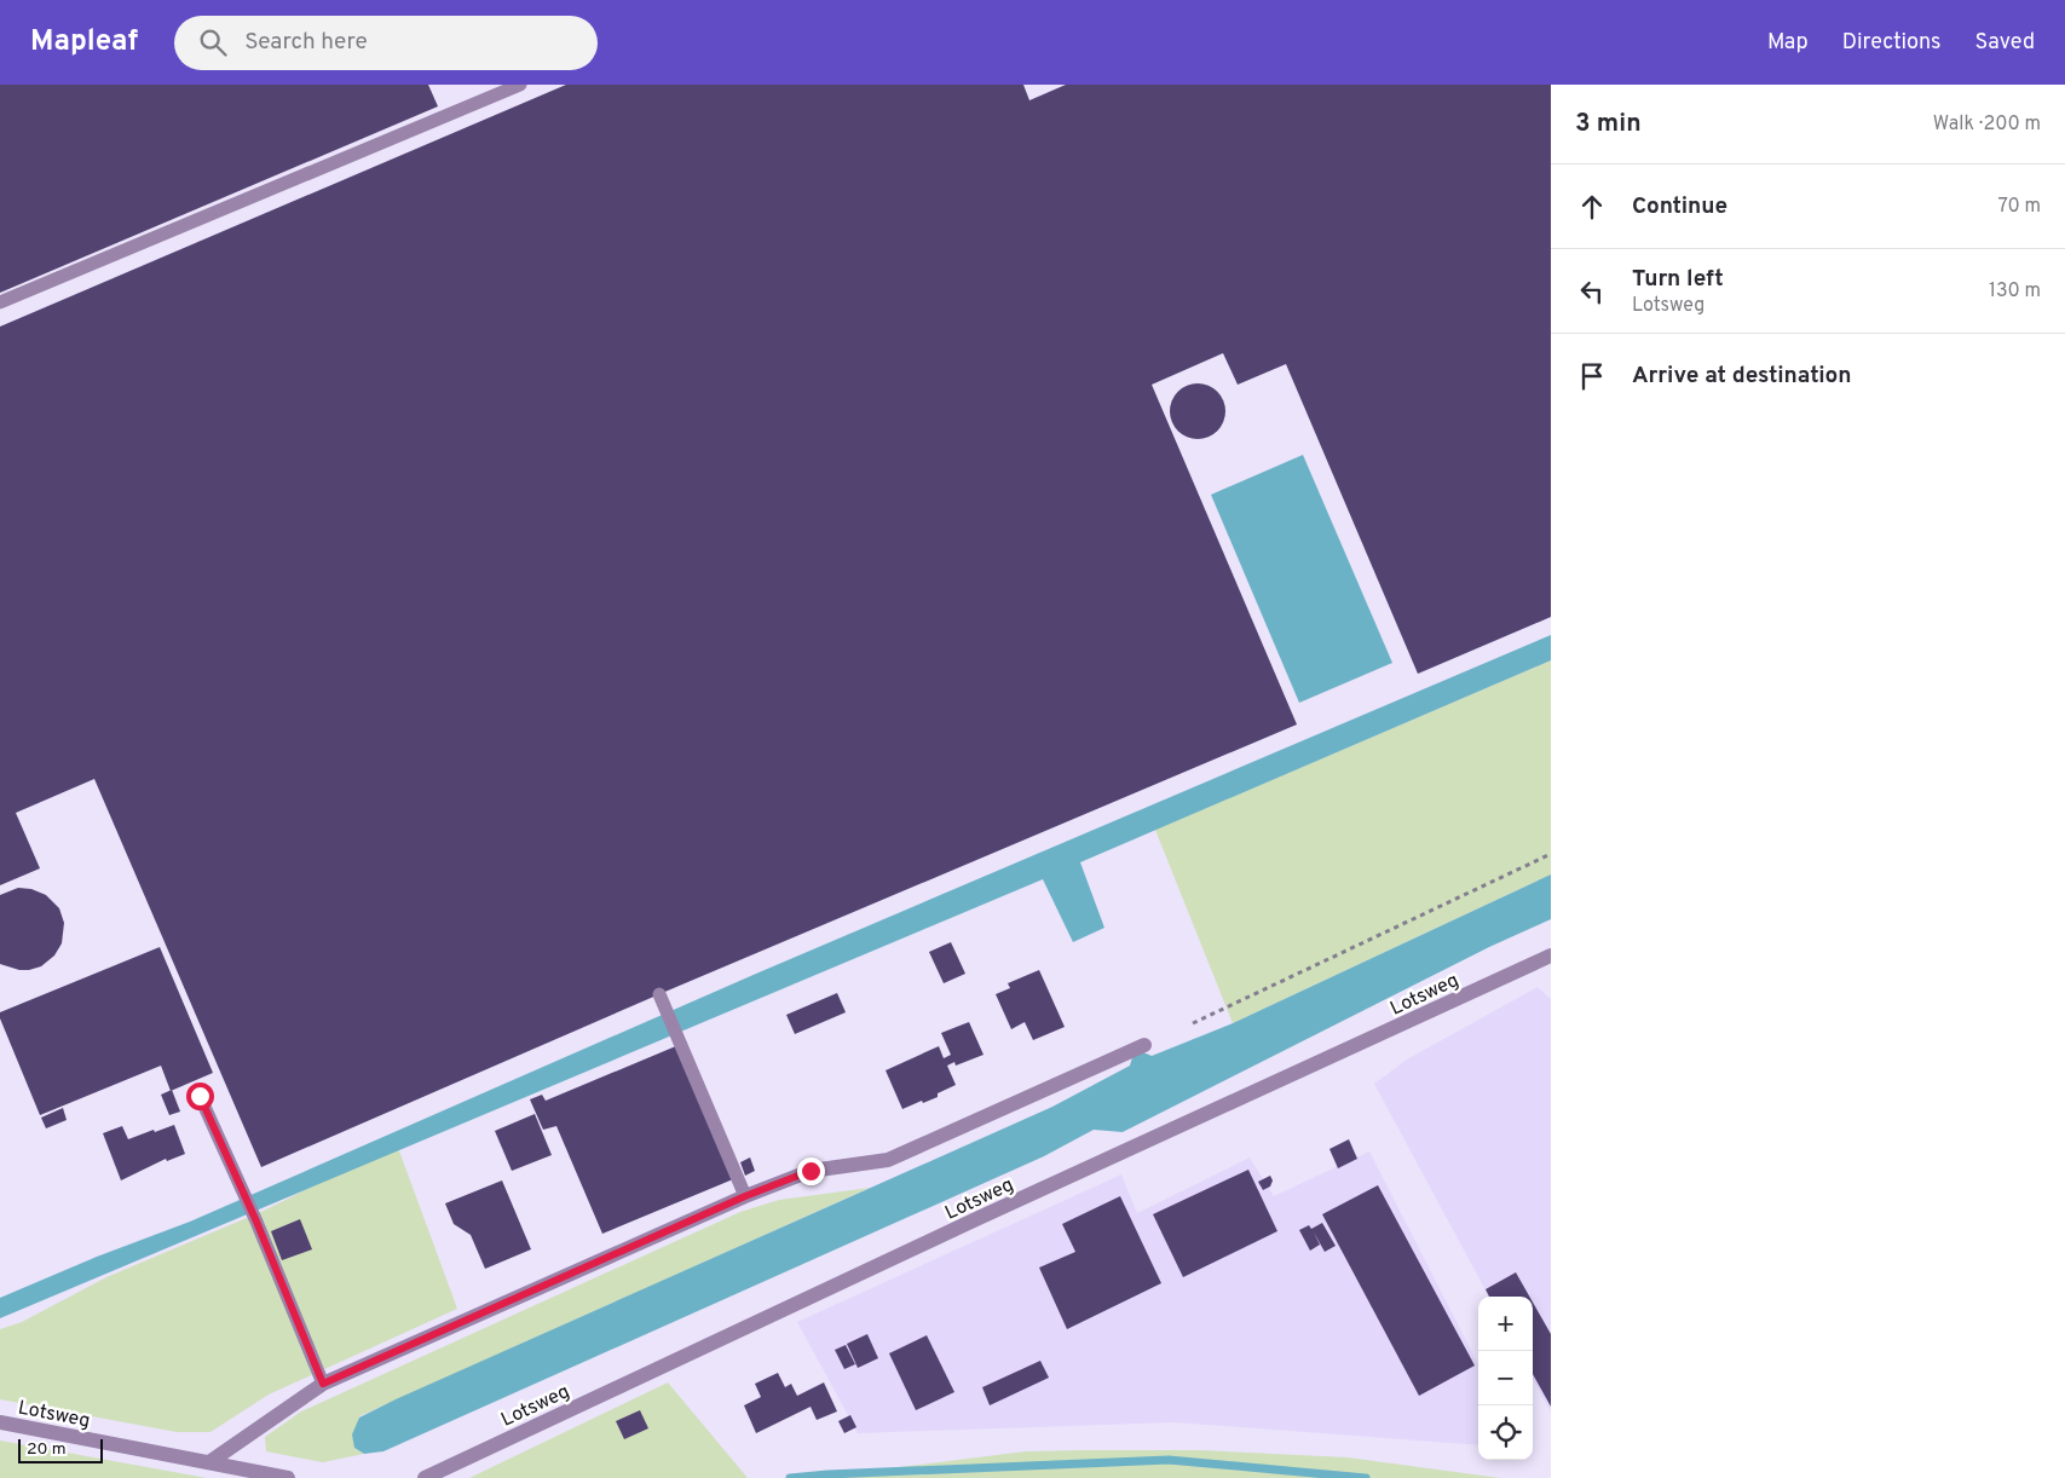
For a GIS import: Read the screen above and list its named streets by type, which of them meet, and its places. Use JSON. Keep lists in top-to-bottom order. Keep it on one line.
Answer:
{"streets":{"street":["Lotsweg"]},"scale_bar":"20 m","page":{"header":"Mapleaf","search":"Search here","nav":["Map","Directions","Saved"],"heading":["3 min","Walk · 200 m"],"list":[["Continue","70 m"],["Turn left","Lotsweg","130 m"],"Arrive at destination"],"map_buttons":["+","−"],"scale":"20 m"}}
